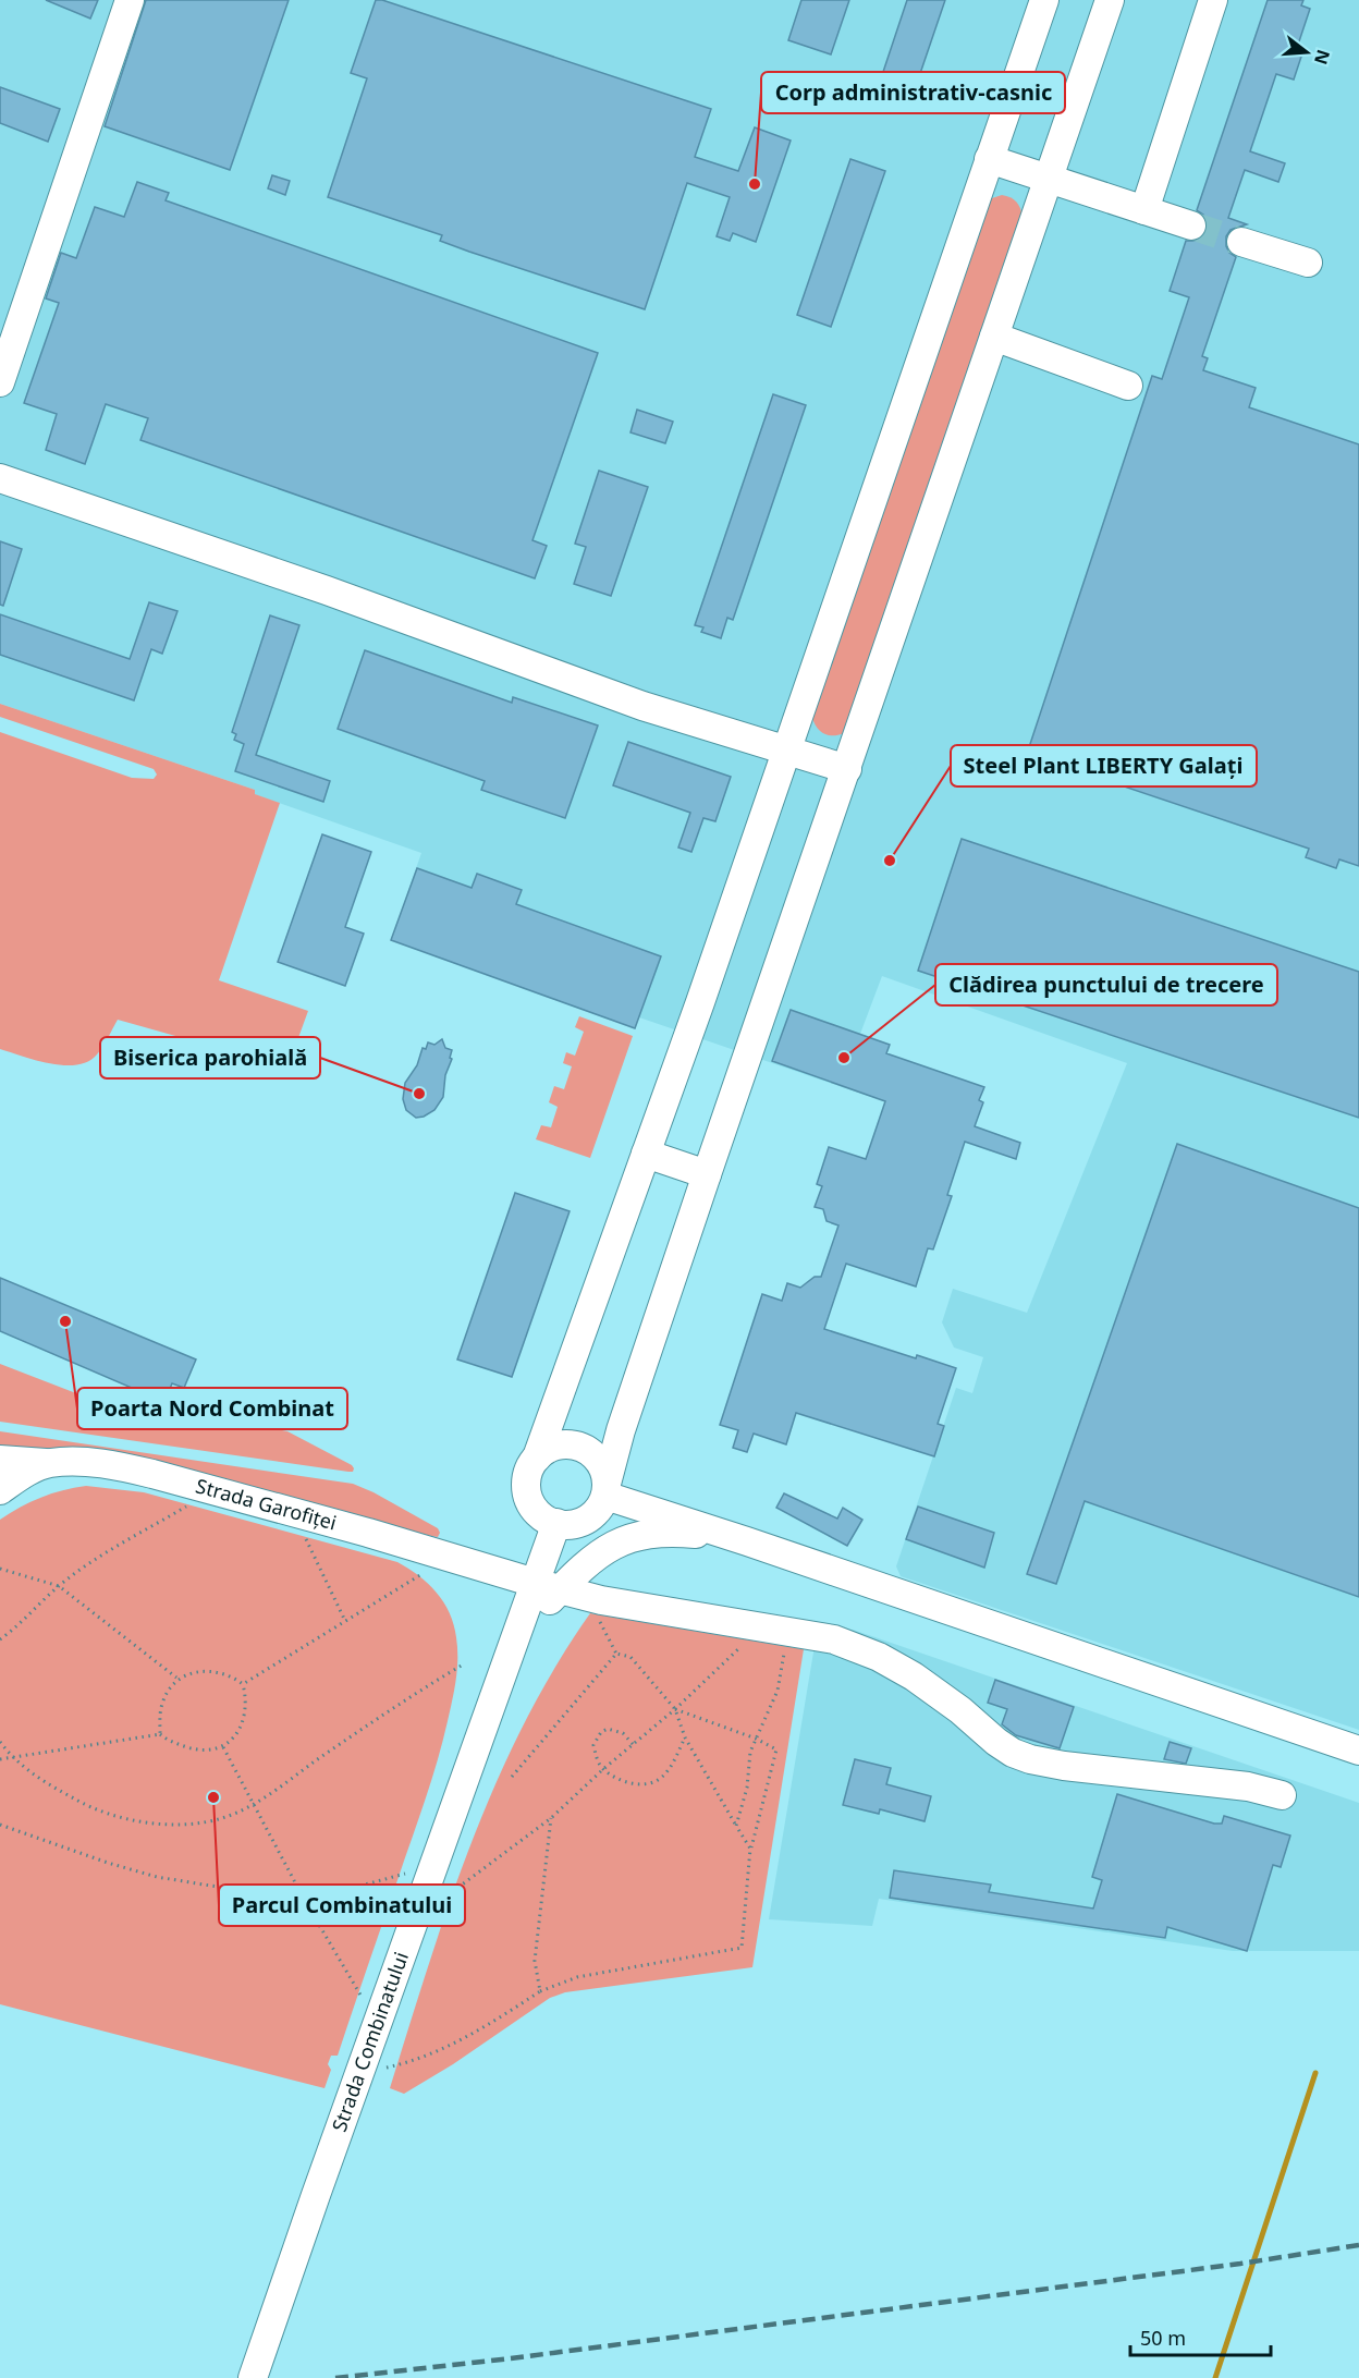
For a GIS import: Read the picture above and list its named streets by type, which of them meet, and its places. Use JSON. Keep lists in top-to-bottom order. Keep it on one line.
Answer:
{"streets":{"street":["Strada Garofiței","Strada Combinatului"]},"crossings":[["Strada Garofiței","Strada Combinatului"]],"places":["Corp administrativ-casnic","Steel Plant LIBERTY Galați","Clădirea punctului de trecere","Biserica parohială","Poarta Nord Combinat","Parcul Combinatului"],"scale_bar":"50 m","north":"right"}
